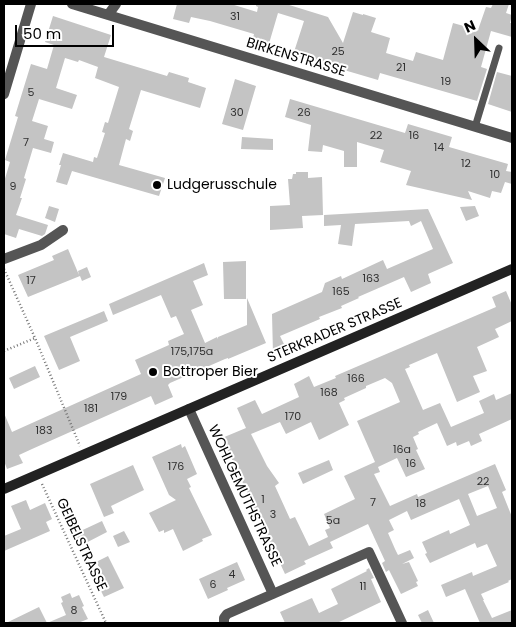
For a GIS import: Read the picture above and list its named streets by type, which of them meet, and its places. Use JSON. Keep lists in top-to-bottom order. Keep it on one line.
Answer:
{"streets":{"main road":["STERKRADER STRASSE"],"street":["BIRKENSTRASSE","WOHLGEMUTHSTRASSE"],"path":["GEIBELSTRASSE"]},"crossings":[["STERKRADER STRASSE","WOHLGEMUTHSTRASSE"],["STERKRADER STRASSE","GEIBELSTRASSE"]],"places":["Ludgerusschule","Bottroper Bier"],"house_numbers":["31","25","21","19","5","30","26","22","16","7","14","12","10","9","163","17","165","175,175a","166","168","179","181","170","183","16a","16","176","22","1","7","18","3","5a","4","6","11","8"],"scale_bar":"50 m","north":"top left"}
